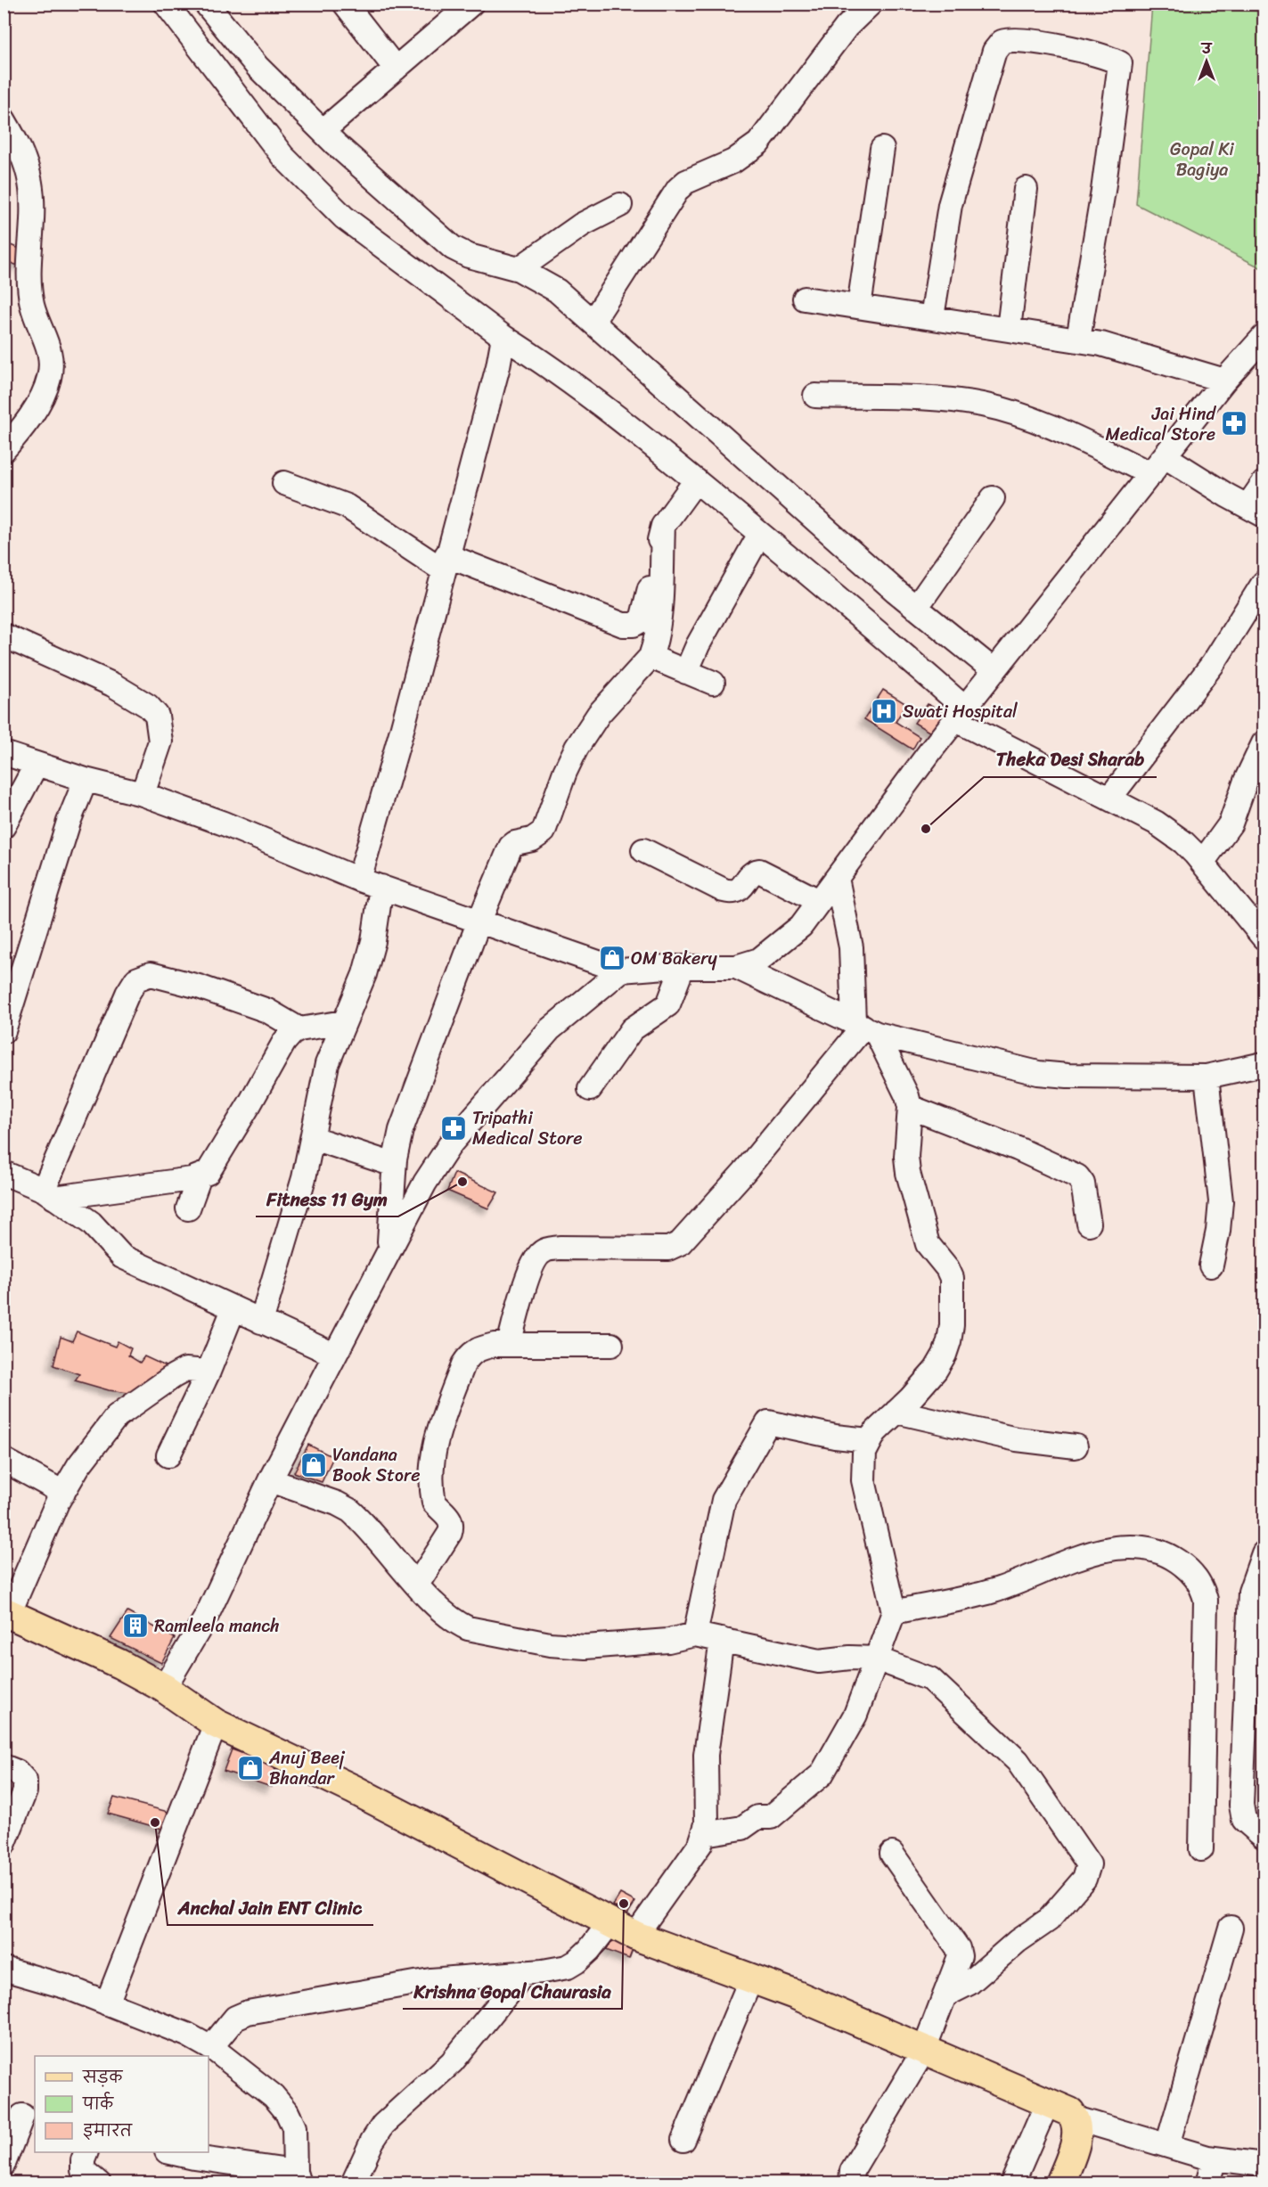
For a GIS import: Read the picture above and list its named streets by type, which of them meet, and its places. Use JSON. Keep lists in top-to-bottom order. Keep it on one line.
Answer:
{"parks":["Gopal Ki Bagiya"],"places":{"pharmacy":["Jai Hind Medical Store","Tripathi Medical Store"],"hospital":["Swati Hospital"],"other":["Theka Desi Sharab","Fitness 11 Gym","Anchal Jain ENT Clinic","Krishna Gopal Chaurasia"],"shop":["OM Bakery","Vandana Book Store","Anuj Beej Bhandar"],"building":["Ramleela manch"]},"legend":["सड़क","पार्क","इमारत"],"north":"top"}
